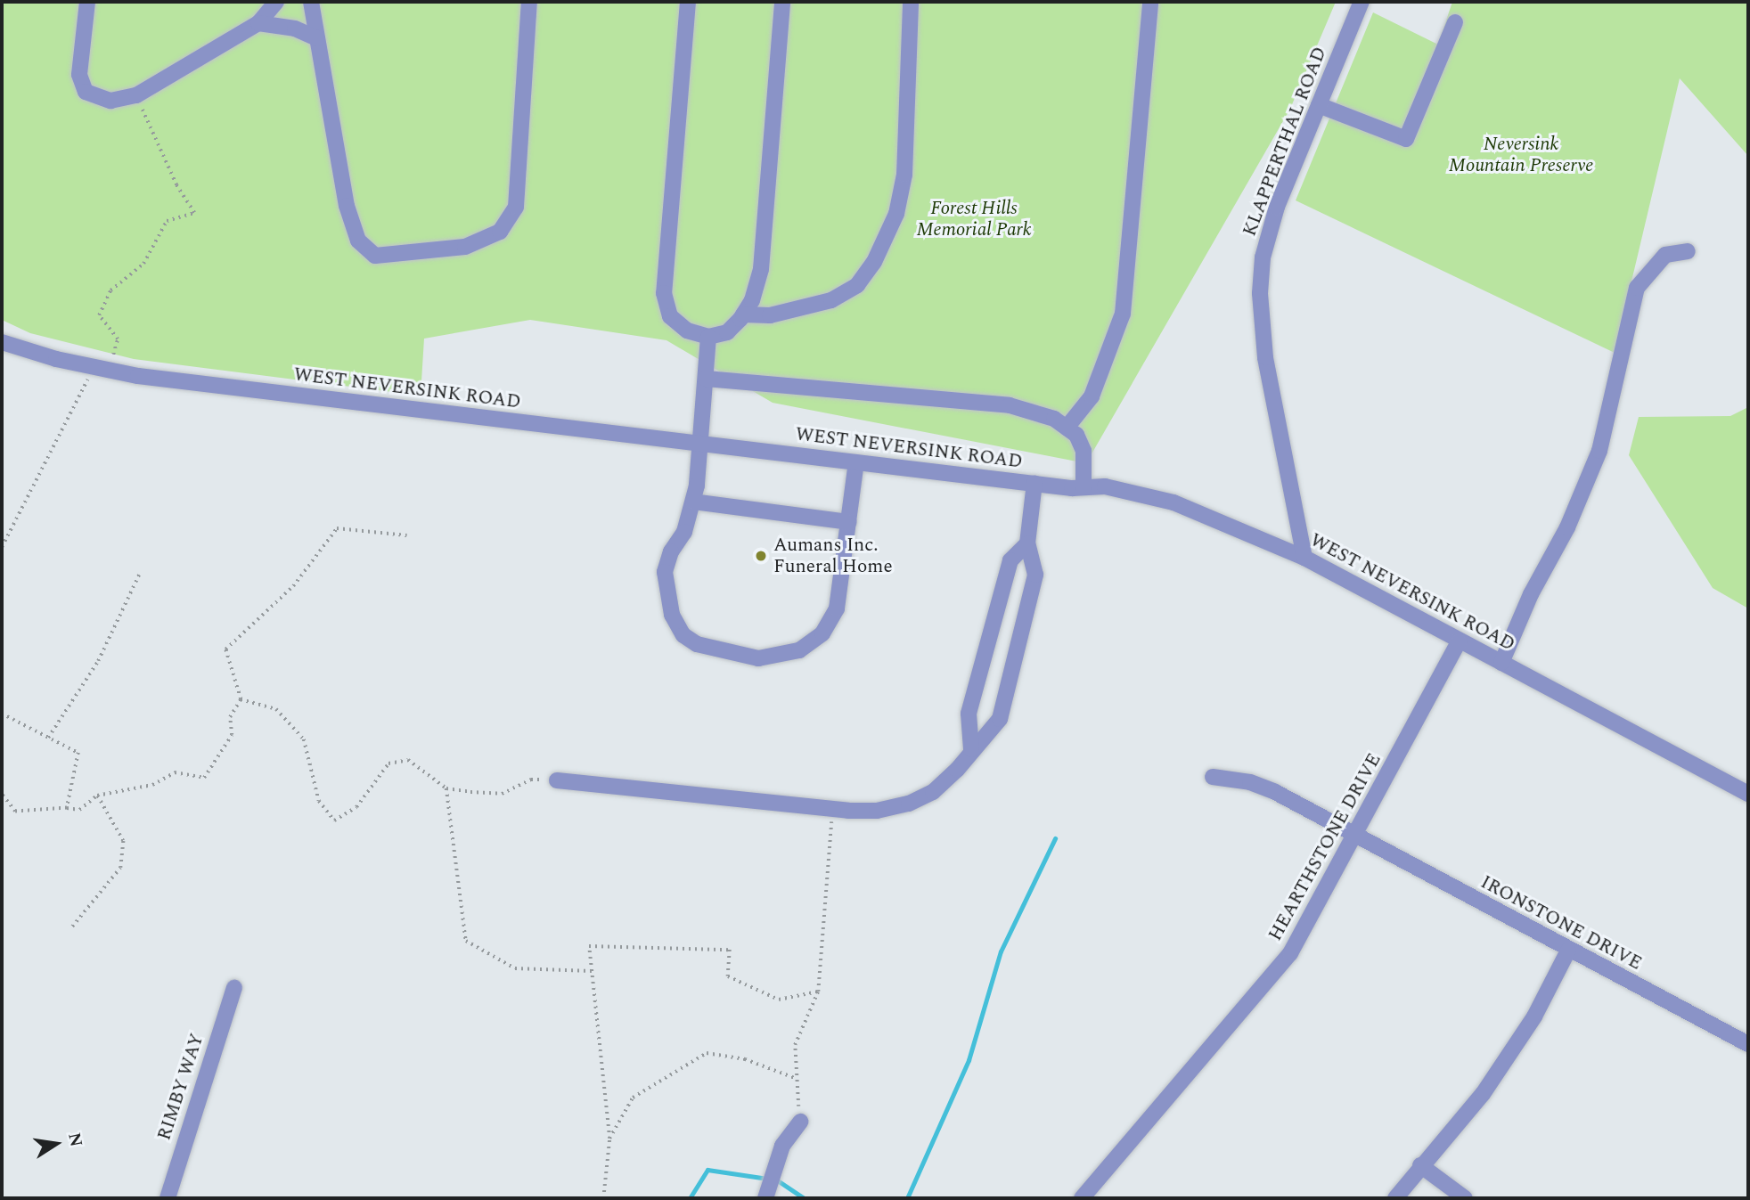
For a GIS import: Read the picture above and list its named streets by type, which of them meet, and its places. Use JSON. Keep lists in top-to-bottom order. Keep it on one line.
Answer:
{"streets":{"street":["KLAPPERTHAL ROAD","WEST NEVERSINK ROAD","HEARTHSTONE DRIVE","IRONSTONE DRIVE","RIMBY WAY"]},"crossings":[["KLAPPERTHAL ROAD","WEST NEVERSINK ROAD"],["WEST NEVERSINK ROAD","HEARTHSTONE DRIVE"],["HEARTHSTONE DRIVE","IRONSTONE DRIVE"]],"parks":["Neversink Mountain Preserve","Forest Hills Memorial Park"],"places":["Aumans Inc. Funeral Home"],"north":"right"}
